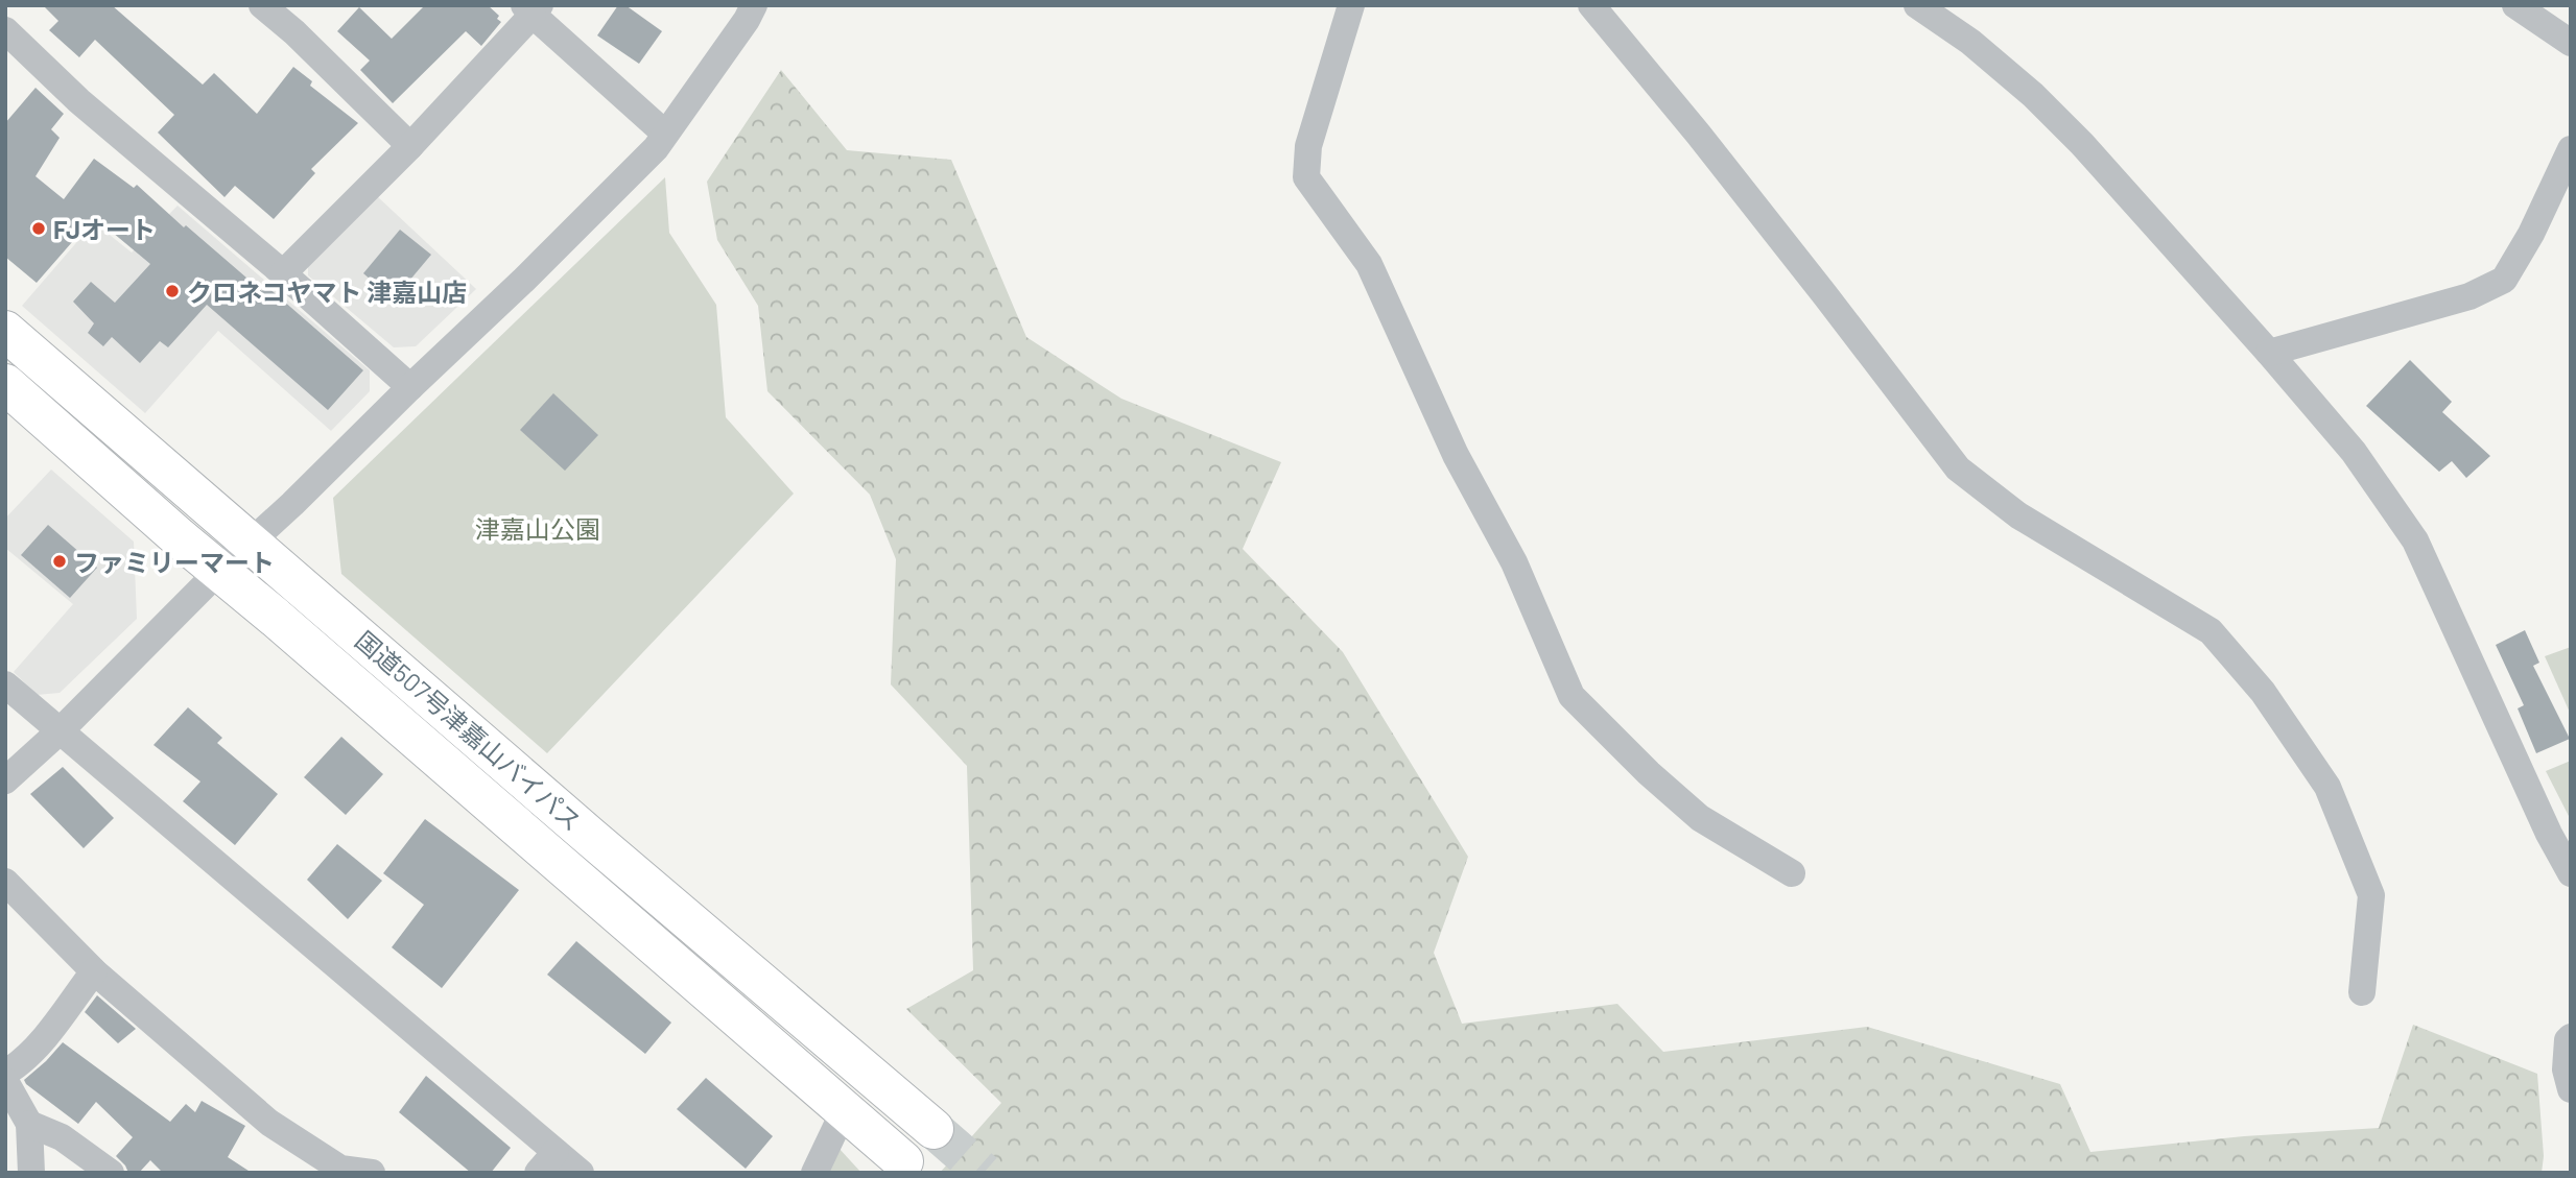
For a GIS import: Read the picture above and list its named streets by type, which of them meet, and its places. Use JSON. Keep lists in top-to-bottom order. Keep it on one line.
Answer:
{"streets":{"highway":["国道507号津嘉山バイパス"]},"parks":["津嘉山公園"],"places":["FJオート","クロネコヤマト 津嘉山店","ファミリーマート"]}
